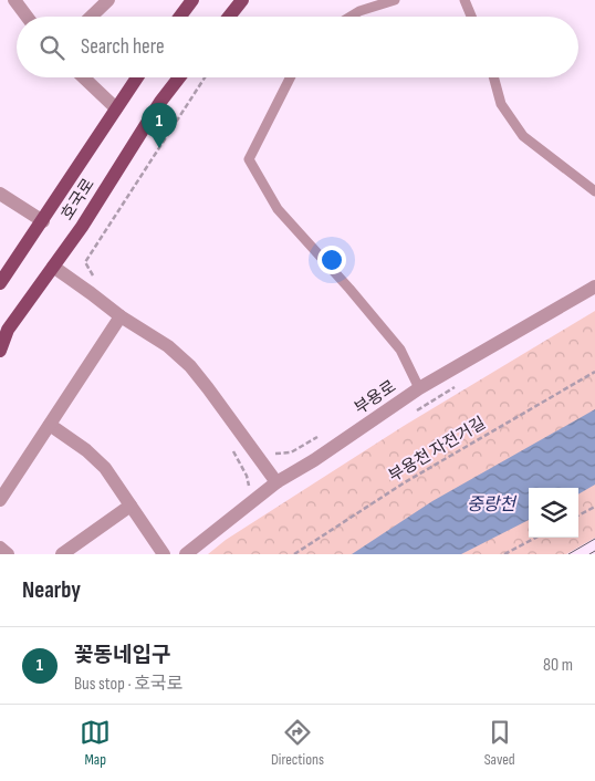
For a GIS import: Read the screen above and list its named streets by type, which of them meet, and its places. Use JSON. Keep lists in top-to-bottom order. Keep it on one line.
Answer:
{"streets":{"main road":["호국로"],"street":["부용로"],"path":["부용천 자전거길"]},"water":["중랑천"],"page":{"search":"Search here","pins":"1","heading":"Nearby","list":[{"mark":"1","name":"꽃동네입구","note":"Bus stop · 호국로","value":"80 m"}],"nav":["Map","Directions","Saved"]}}
